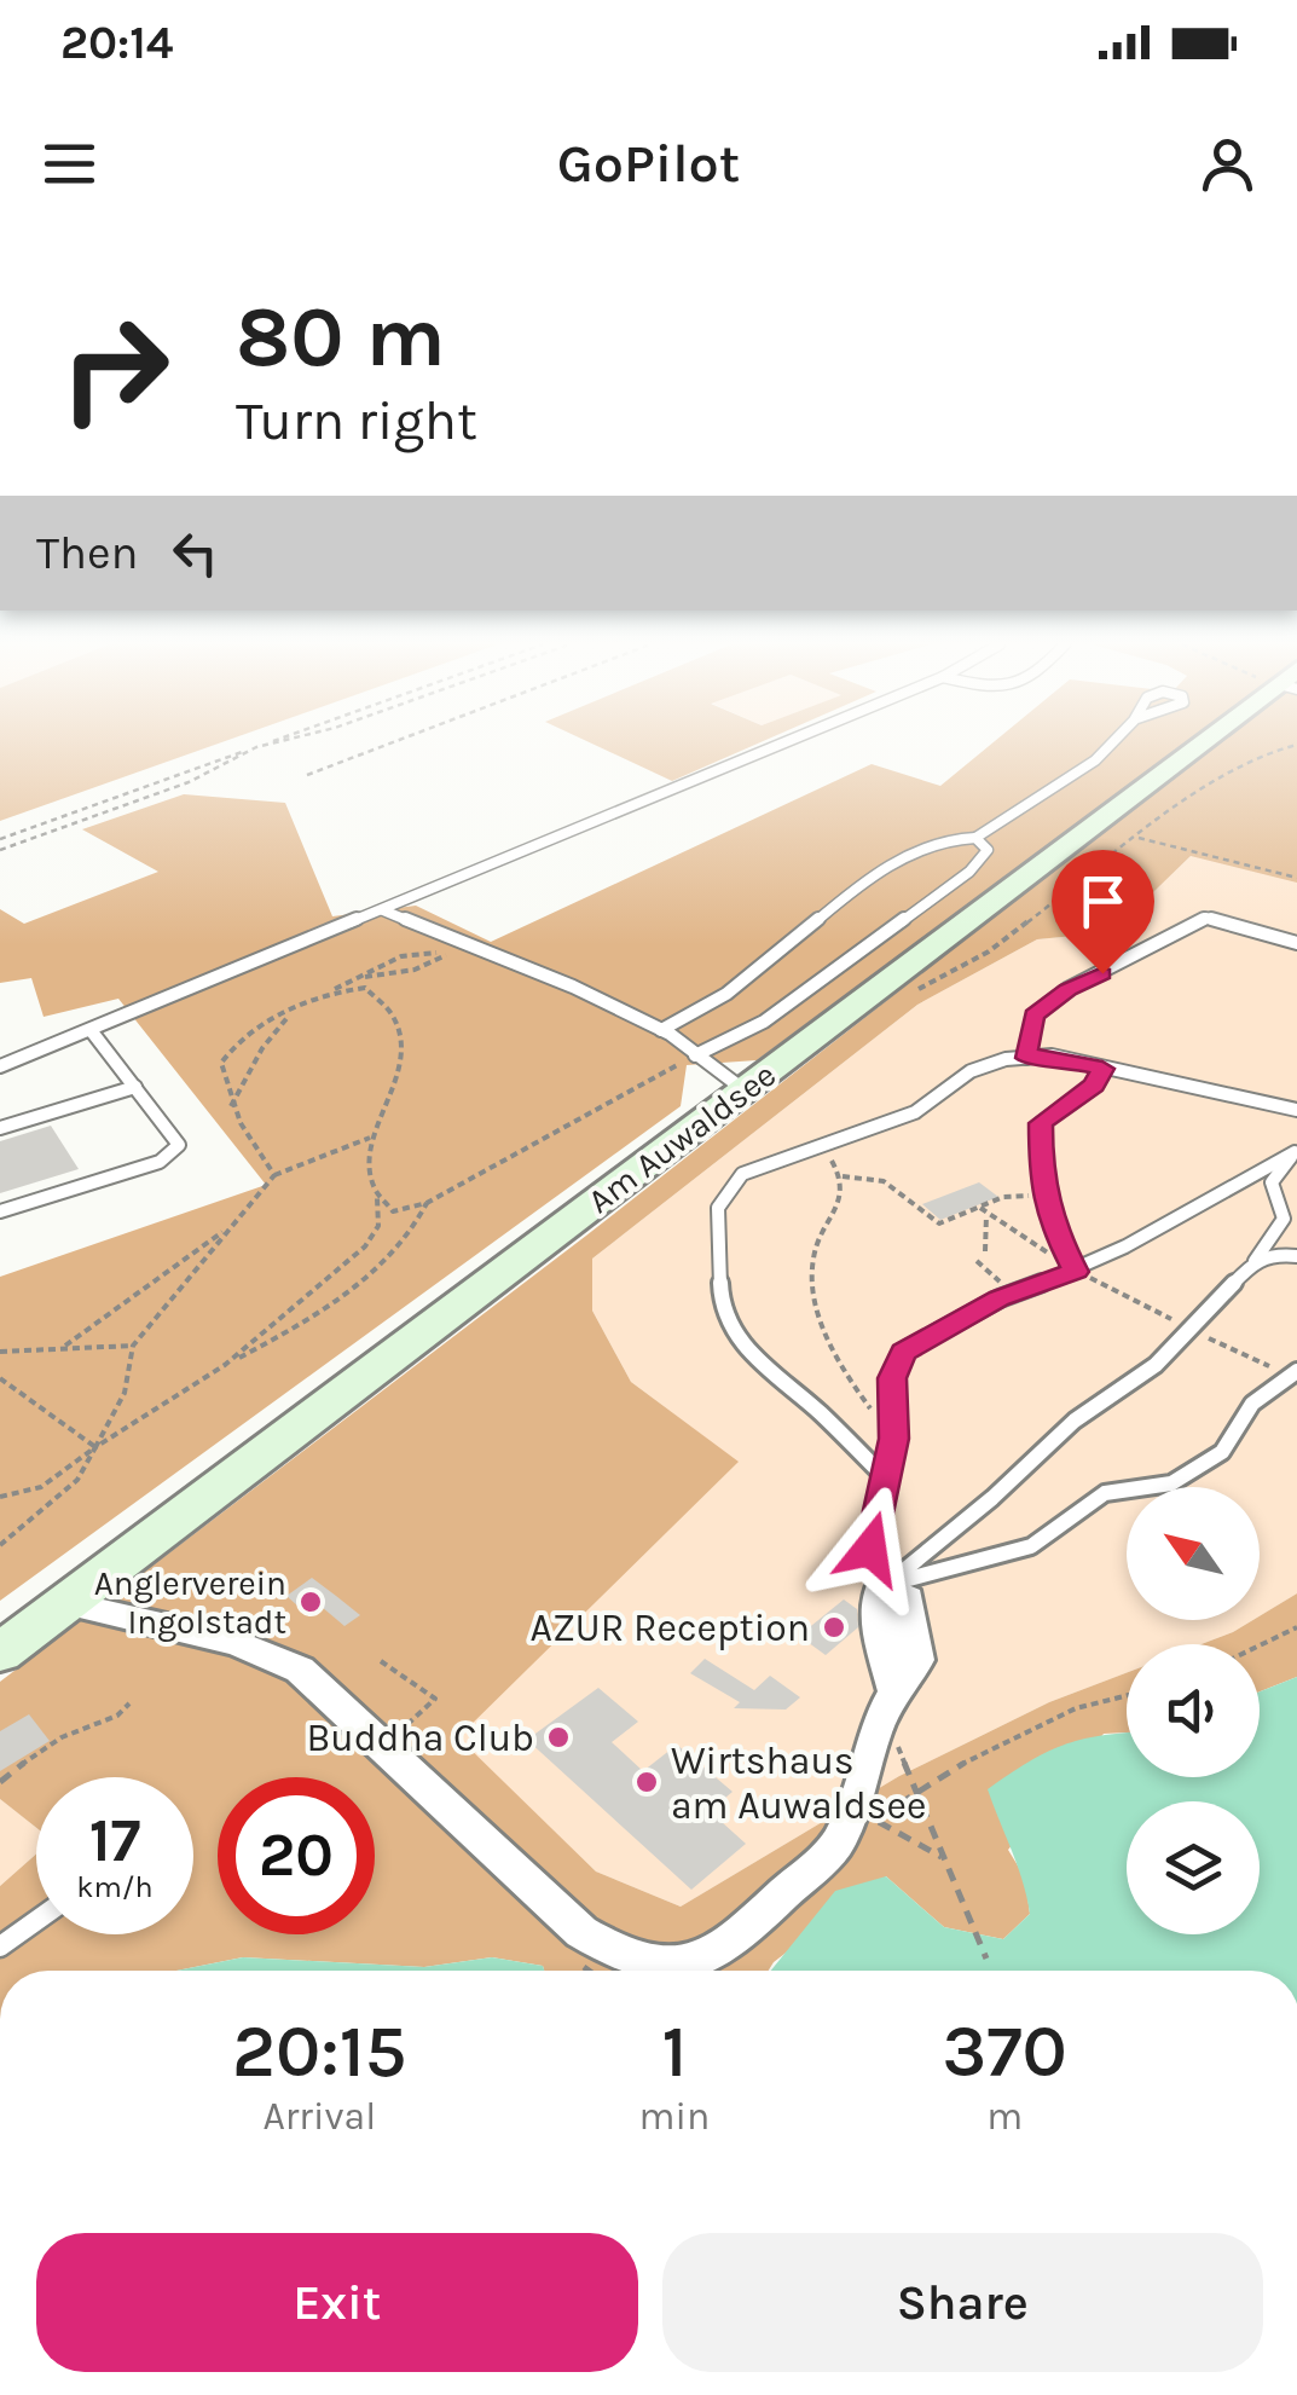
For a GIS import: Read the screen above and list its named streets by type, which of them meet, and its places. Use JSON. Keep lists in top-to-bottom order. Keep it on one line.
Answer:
{"streets":{"street":["Am Auwaldsee"]},"places":["Anglerverein Ingolstadt","AZUR Reception","Buddha Club","Wirtshaus am Auwaldsee"],"north":"top left","page":{"status":"20:14","header":"GoPilot","turn":["80 m","Turn right"],"then":"Then","speed":"17 km/h","limit":"20","eta":["20:15","Arrival","1","min","370","m"],"buttons":["Exit","Share"]}}
